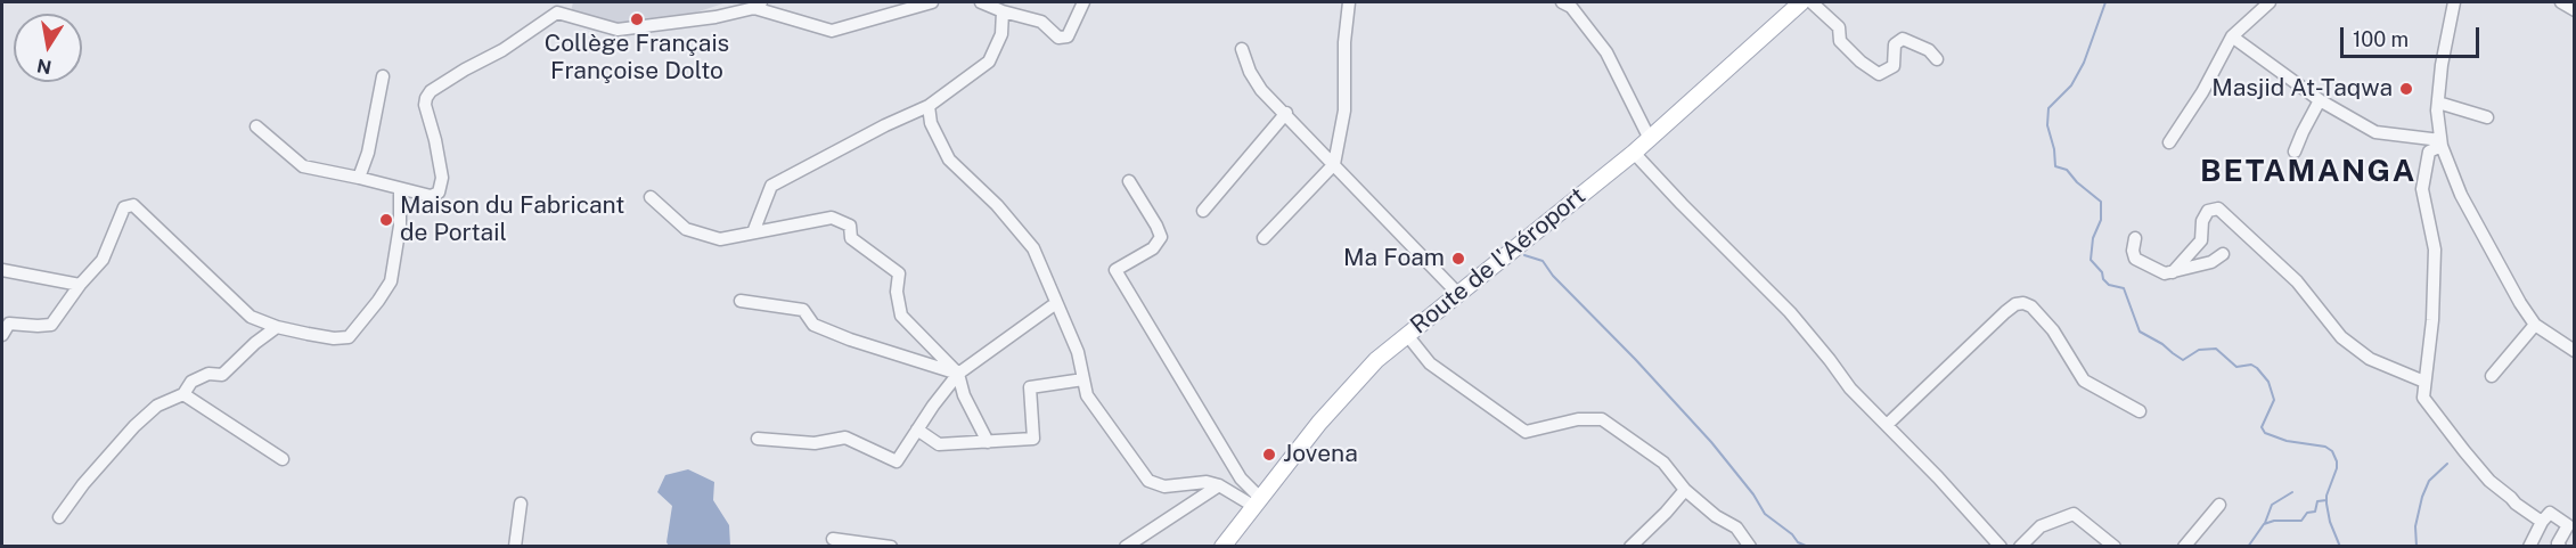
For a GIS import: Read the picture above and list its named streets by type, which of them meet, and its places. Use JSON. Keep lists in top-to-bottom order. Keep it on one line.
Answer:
{"streets":{"main road":["Route de l'Aéroport"]},"districts":["BETAMANGA"],"places":["Collège Français Françoise Dolto","Masjid At-Taqwa","Maison du Fabricant de Portail","Ma Foam","Jovena"],"scale_bar":"100 m","north":"bottom"}
